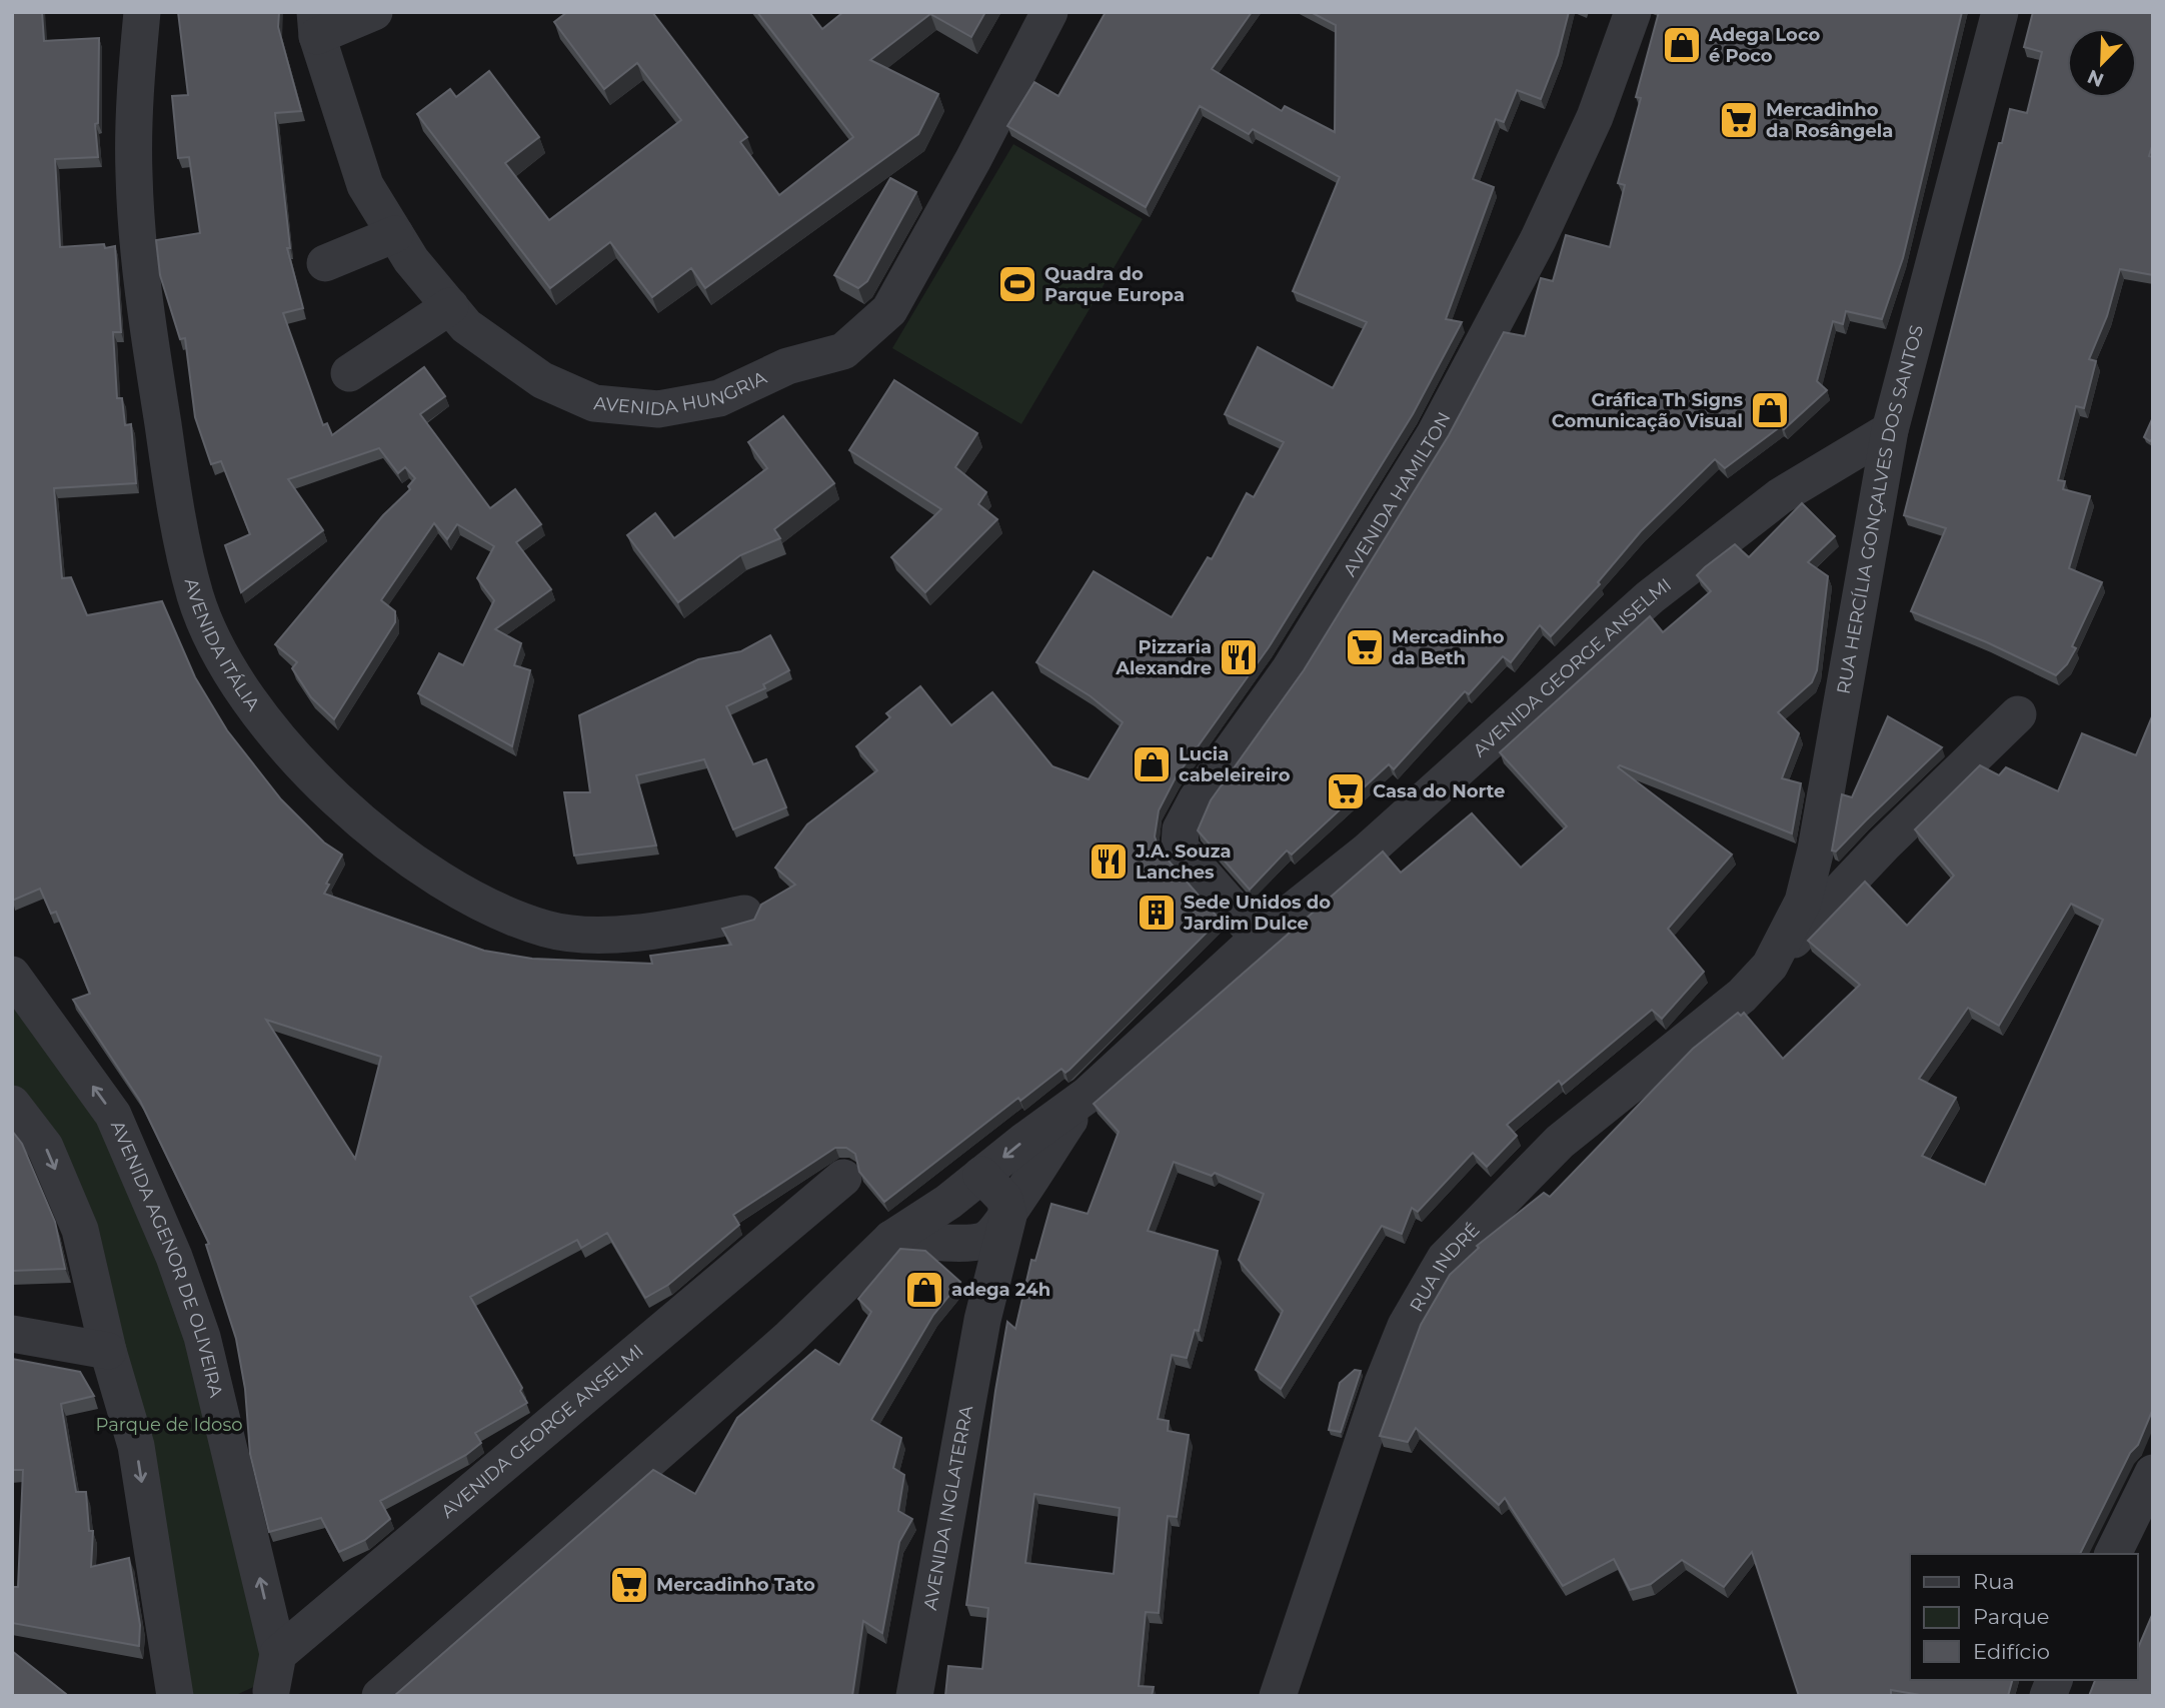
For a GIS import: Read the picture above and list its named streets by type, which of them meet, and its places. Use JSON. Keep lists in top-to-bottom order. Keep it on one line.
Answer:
{"streets":{"street":["AVENIDA HUNGRIA","AVENIDA HAMILTON","RUA HERCÍLIA GONÇALVES DOS SANTOS","AVENIDA ITÁLIA","AVENIDA GEORGE ANSELMI","AVENIDA AGENOR DE OLIVEIRA","RUA INDRÉ","AVENIDA INGLATERRA"]},"crossings":[["AVENIDA HAMILTON","AVENIDA GEORGE ANSELMI"],["RUA HERCÍLIA GONÇALVES DOS SANTOS","AVENIDA GEORGE ANSELMI"],["RUA HERCÍLIA GONÇALVES DOS SANTOS","RUA INDRÉ"],["AVENIDA GEORGE ANSELMI","AVENIDA AGENOR DE OLIVEIRA"],["AVENIDA GEORGE ANSELMI","AVENIDA INGLATERRA"]],"parks":["Parque de Idoso"],"places":{"shop":["Adega Loco é Poco","Gráfica Th Signs Comunicação Visual","Lucia cabeleireiro","adega 24h"],"supermarket":["Mercadinho da Rosângela","Mercadinho da Beth","Casa do Norte","Mercadinho Tato"],"sports":["Quadra do Parque Europa"],"restaurant":["Pizzaria Alexandre","J.A. Souza Lanches"],"building":["Sede Unidos do Jardim Dulce"]},"legend":["Rua","Parque","Edifício"],"north":"bottom left"}
